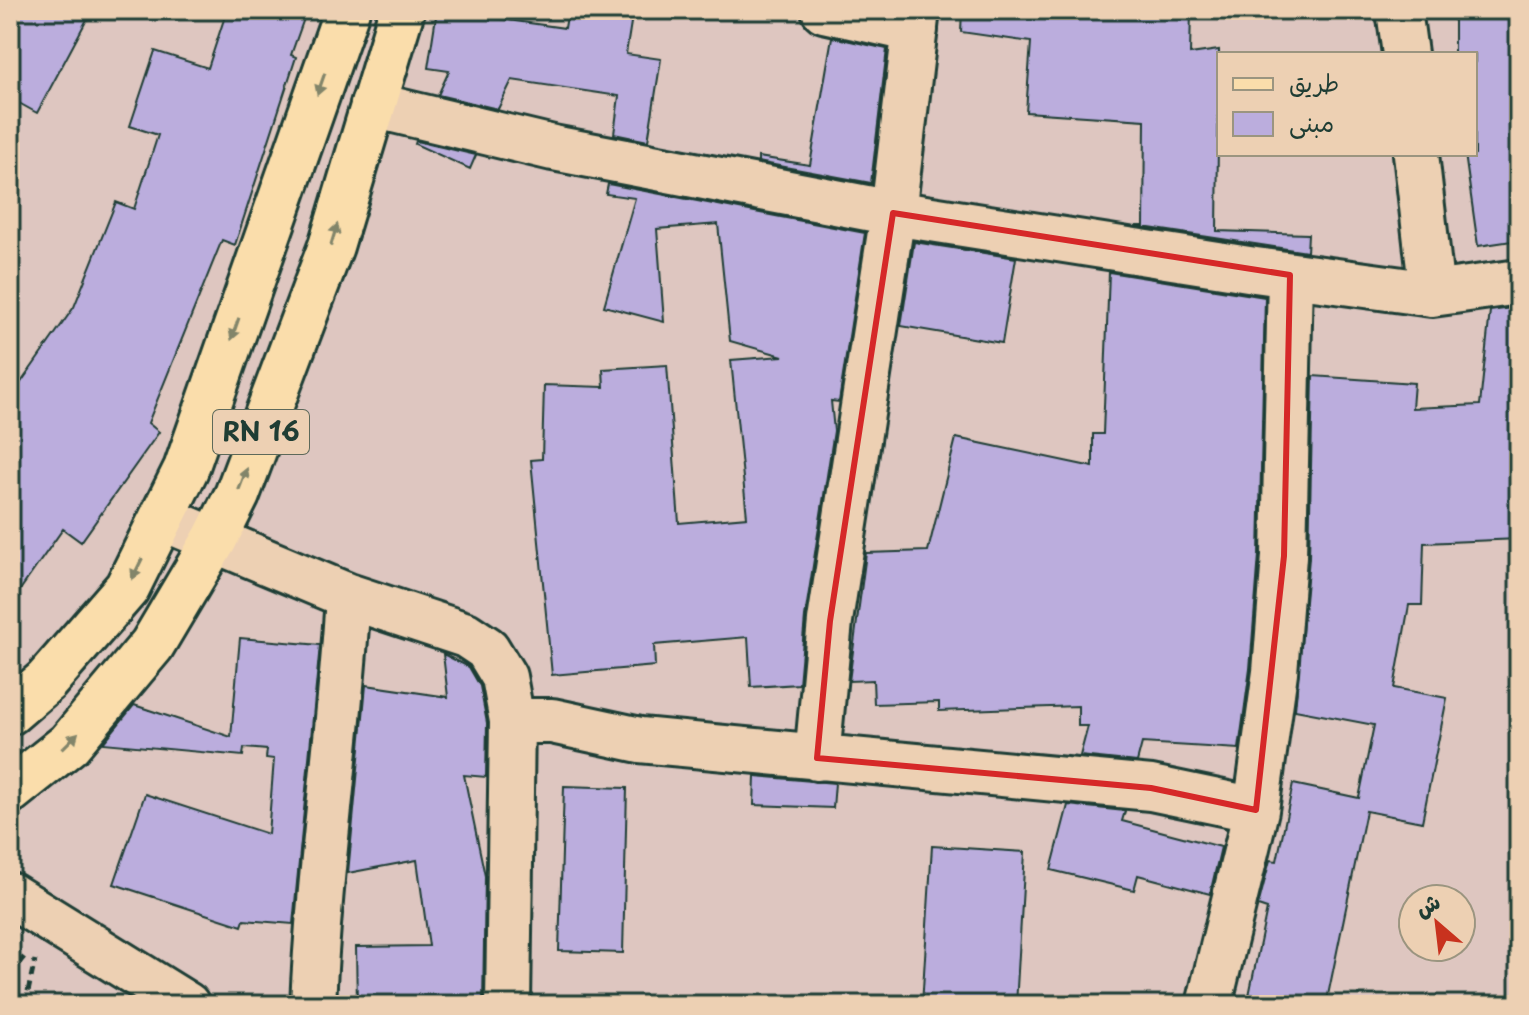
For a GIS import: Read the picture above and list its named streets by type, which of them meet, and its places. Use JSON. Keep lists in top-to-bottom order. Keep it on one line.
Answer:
{"streets":{"main road":["RN 16"]},"legend":["طريق","مبنى"],"north":"top left"}
